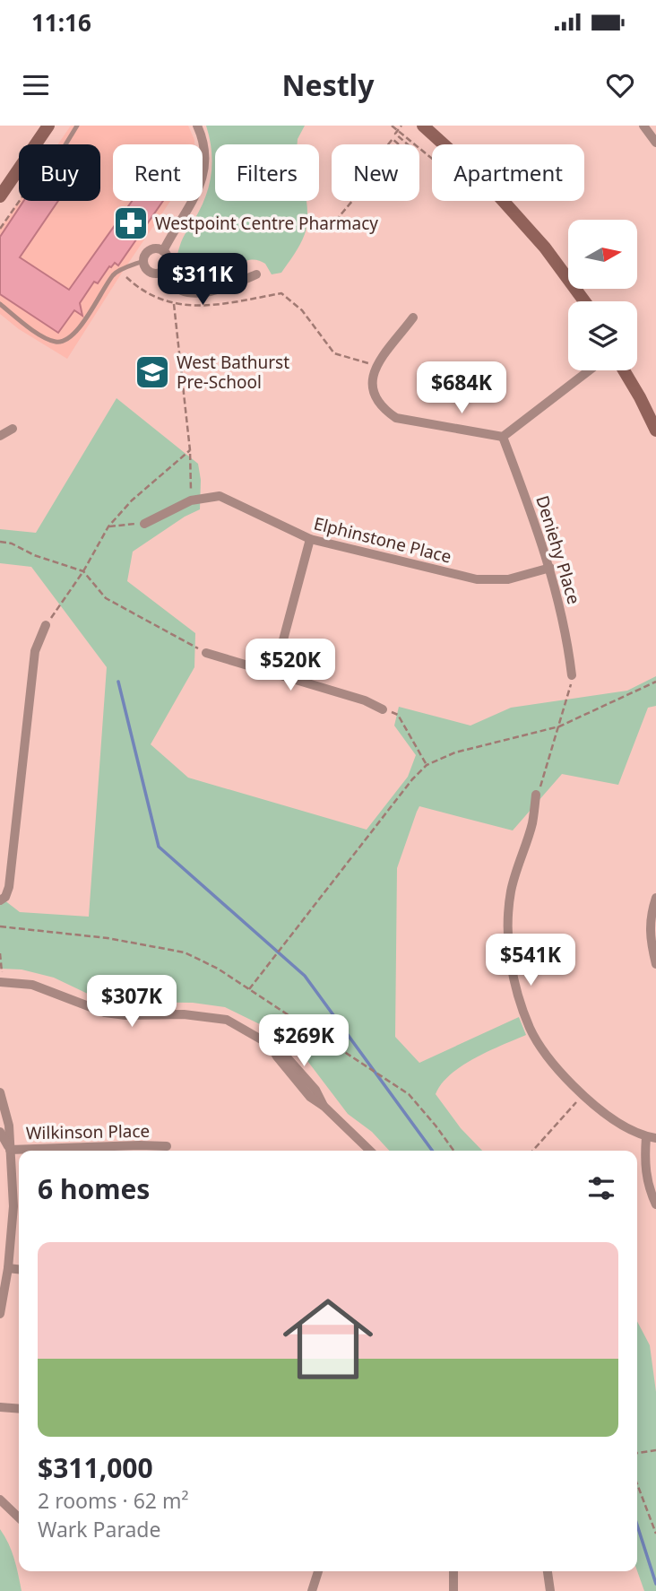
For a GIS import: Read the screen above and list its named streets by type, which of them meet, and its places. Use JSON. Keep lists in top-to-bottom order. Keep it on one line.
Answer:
{"streets":{"street":["Elphinstone Place","Deniehy Place","Wilkinson Place"]},"crossings":[["Elphinstone Place","Deniehy Place"]],"places":{"pharmacy":["Westpoint Centre Pharmacy"],"school or university":["West Bathurst Pre-School"]},"north":"right","page":{"status":"11:16","header":"Nestly","chip":["Buy","Rent","Filters","New","Apartment"],"price":["$311K","$684K","$520K","$541K","$307K","$269K"],"heading":"6 homes","list":[{"name":"$311,000","note":"2 rooms · 62 m² · Wark Parade"}]}}
